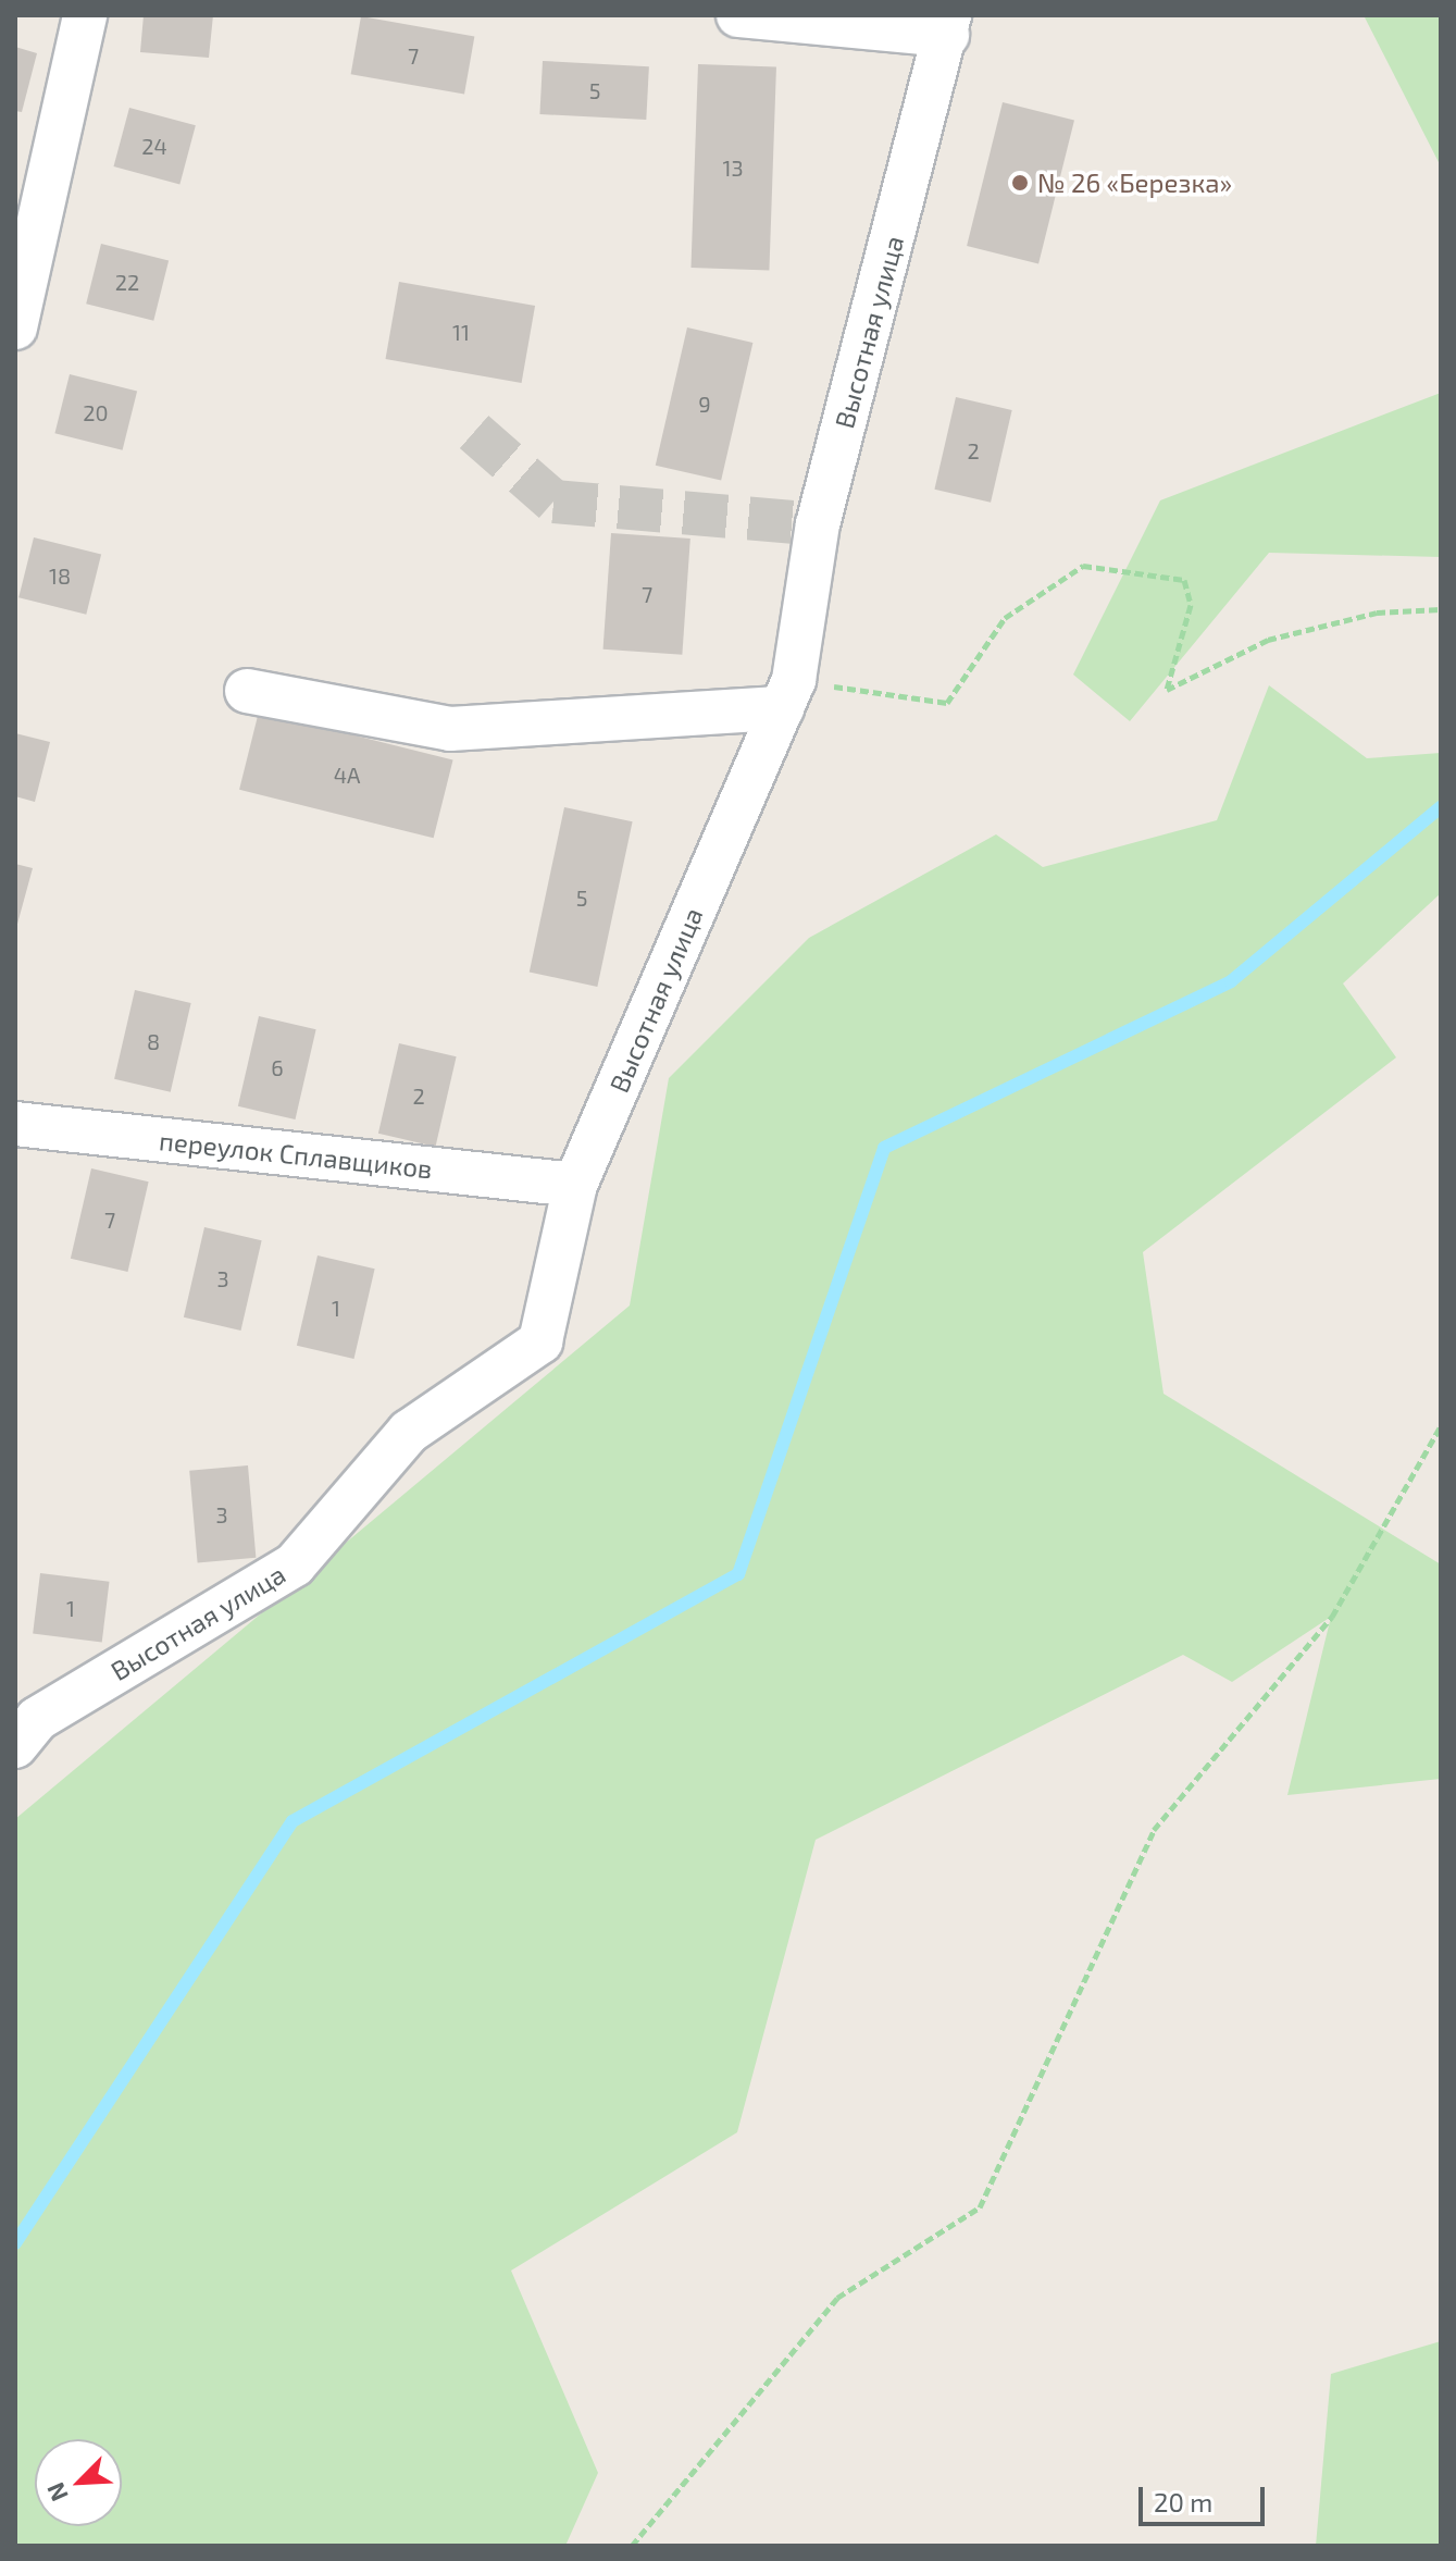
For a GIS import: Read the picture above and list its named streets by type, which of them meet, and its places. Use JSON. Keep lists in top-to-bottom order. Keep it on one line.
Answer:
{"streets":{"street":["Высотная улица","переулок Сплавщиков"]},"crossings":[["Высотная улица","переулок Сплавщиков"]],"places":["№ 26 «Березка»"],"house_numbers":["7","5","24","13","22","11","9","20","2","18","7","4А","5","8","6","2","7","3","1","3","1"],"scale_bar":"20 m","north":"bottom left"}
